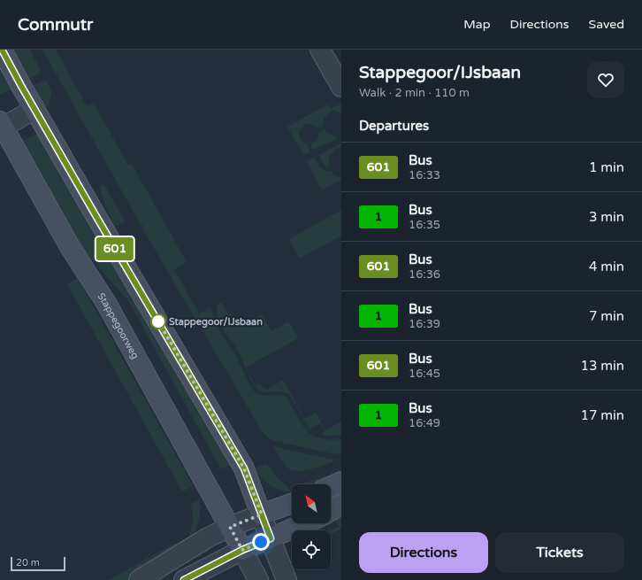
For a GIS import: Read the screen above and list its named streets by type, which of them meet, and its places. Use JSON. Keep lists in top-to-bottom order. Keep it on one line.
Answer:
{"streets":{"street":["Stappegoorweg"]},"places":["Stappegoor/IJsbaan"],"lines":["bus line 601"],"scale_bar":"20 m","north":"top left","page":{"header":"Commutr","nav":["Map","Directions","Saved"],"on_map":"601","heading":[["Stappegoor/IJsbaan","Walk · 2 min · 110 m"],"Departures"],"list":[{"mark":"601","name":"Bus","note":"16:33","value":"1 min"},{"mark":"1","name":"Bus","note":"16:35","value":"3 min"},{"mark":"601","name":"Bus","note":"16:36","value":"4 min"},{"mark":"1","name":"Bus","note":"16:39","value":"7 min"},{"mark":"601","name":"Bus","note":"16:45","value":"13 min"},{"mark":"1","name":"Bus","note":"16:49","value":"17 min"}],"buttons":["Directions","Tickets"],"scale":"20 m"}}
